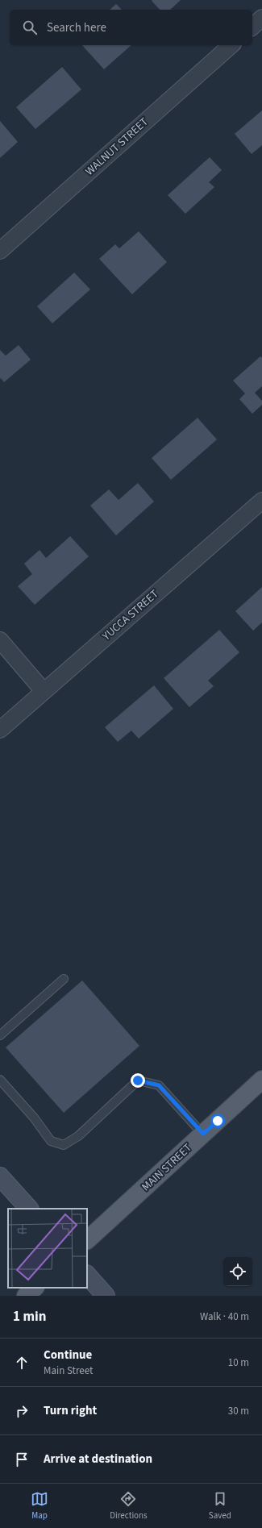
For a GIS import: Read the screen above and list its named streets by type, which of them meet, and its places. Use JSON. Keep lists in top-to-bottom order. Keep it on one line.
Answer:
{"streets":{"main road":["MAIN STREET"],"street":["WALNUT STREET","YUCCA STREET"]},"page":{"search":"Search here","heading":["1 min","Walk · 40 m"],"list":[["Continue","Main Street","10 m"],["Turn right","30 m"],"Arrive at destination"],"nav":["Map","Directions","Saved"]}}
